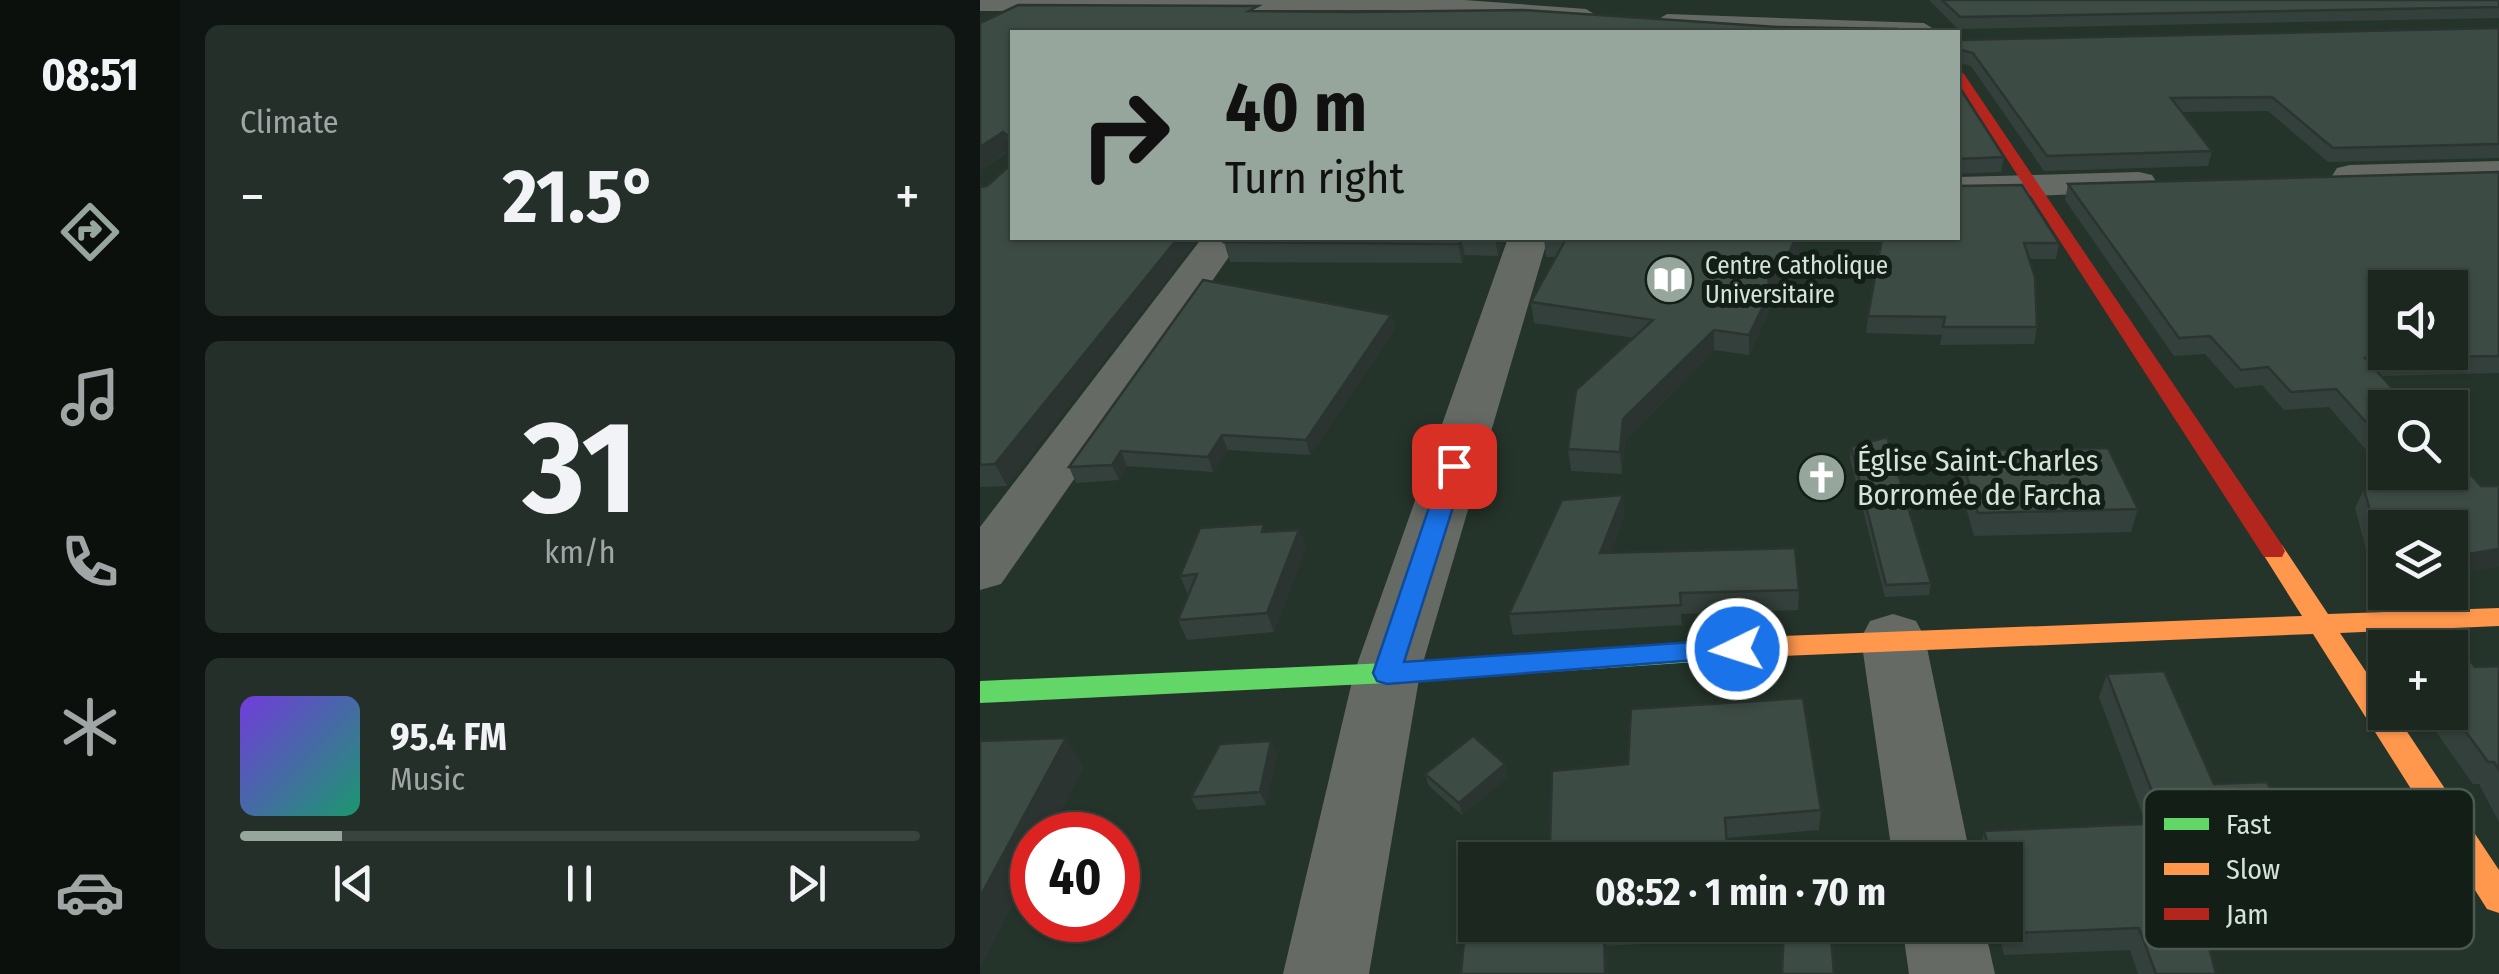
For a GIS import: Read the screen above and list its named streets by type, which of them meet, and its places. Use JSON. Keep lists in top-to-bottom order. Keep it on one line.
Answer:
{"places":{"library":["Centre Catholique Universitaire"],"church":["Église Saint-Charles Borromée de Farcha"]},"legend":["Fast","Slow","Jam"],"page":{"tabs":"08:51","tile":["Climate",["31","km/h"]],"turn":["40 m","Turn right"],"heat":["−","21.5°","+"],"map_buttons":"+","song":["95.4 FM","Music"],"limit":"40","trip":"08:52 · 1 min · 70 m"}}
